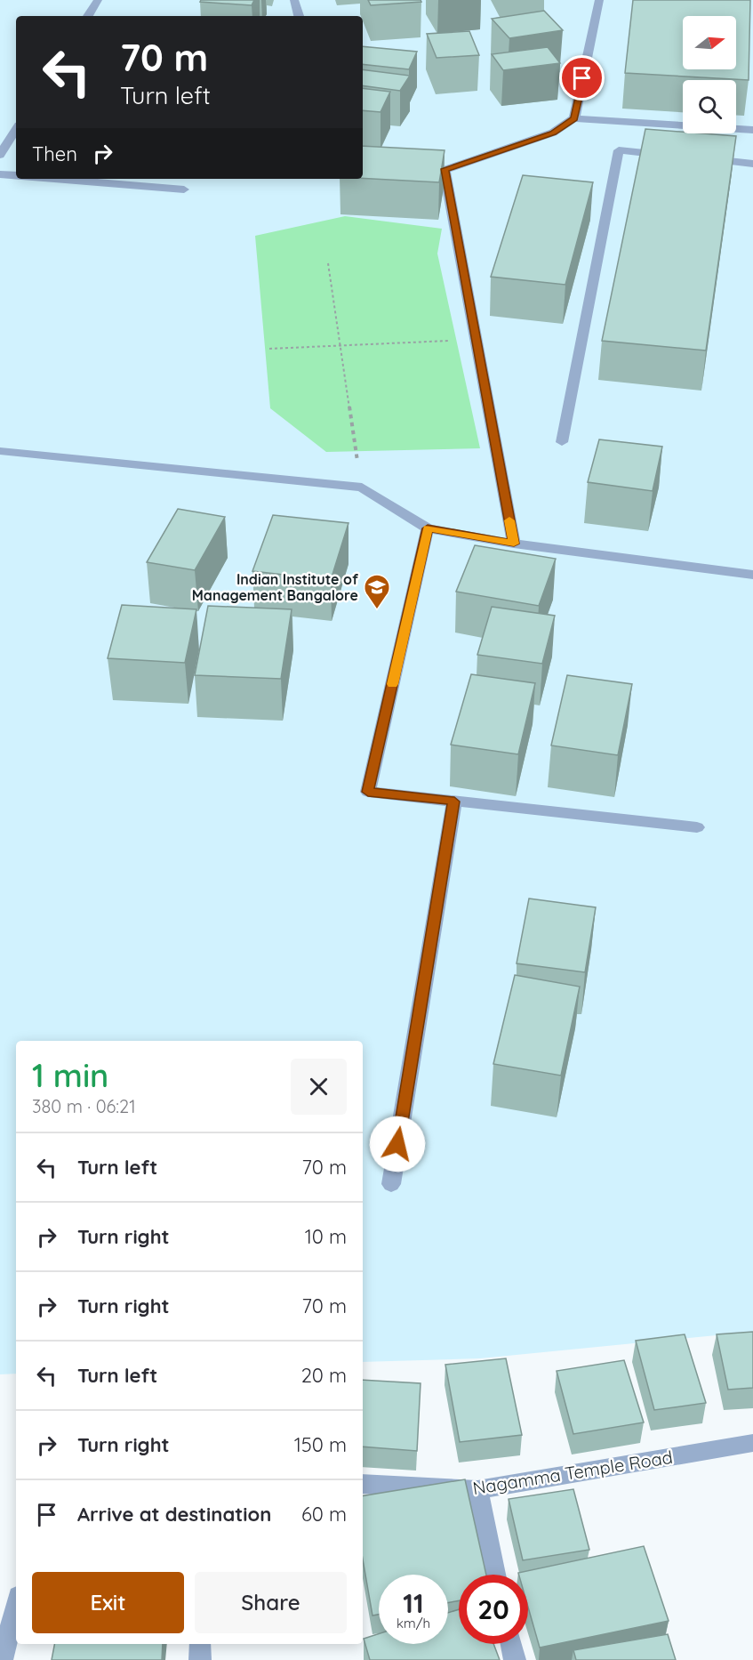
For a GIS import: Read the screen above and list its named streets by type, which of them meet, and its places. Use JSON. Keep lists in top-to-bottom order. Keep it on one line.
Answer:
{"streets":{"street":["Nagamma Temple Road"]},"places":{"school or university":["Indian Institute of Management Bangalore"]},"north":"right","page":{"turn":["70 m","Turn left"],"then":"Then","heading":["1 min","380 m · 06:21"],"list":[{"name":"Turn left","value":"70 m"},{"name":"Turn right","value":"10 m"},{"name":"Turn right","value":"70 m"},{"name":"Turn left","value":"20 m"},{"name":"Turn right","value":"150 m"},{"name":"Arrive at destination","value":"60 m"}],"buttons":["Exit","Share"],"speed":"11 km/h","limit":"20"}}
